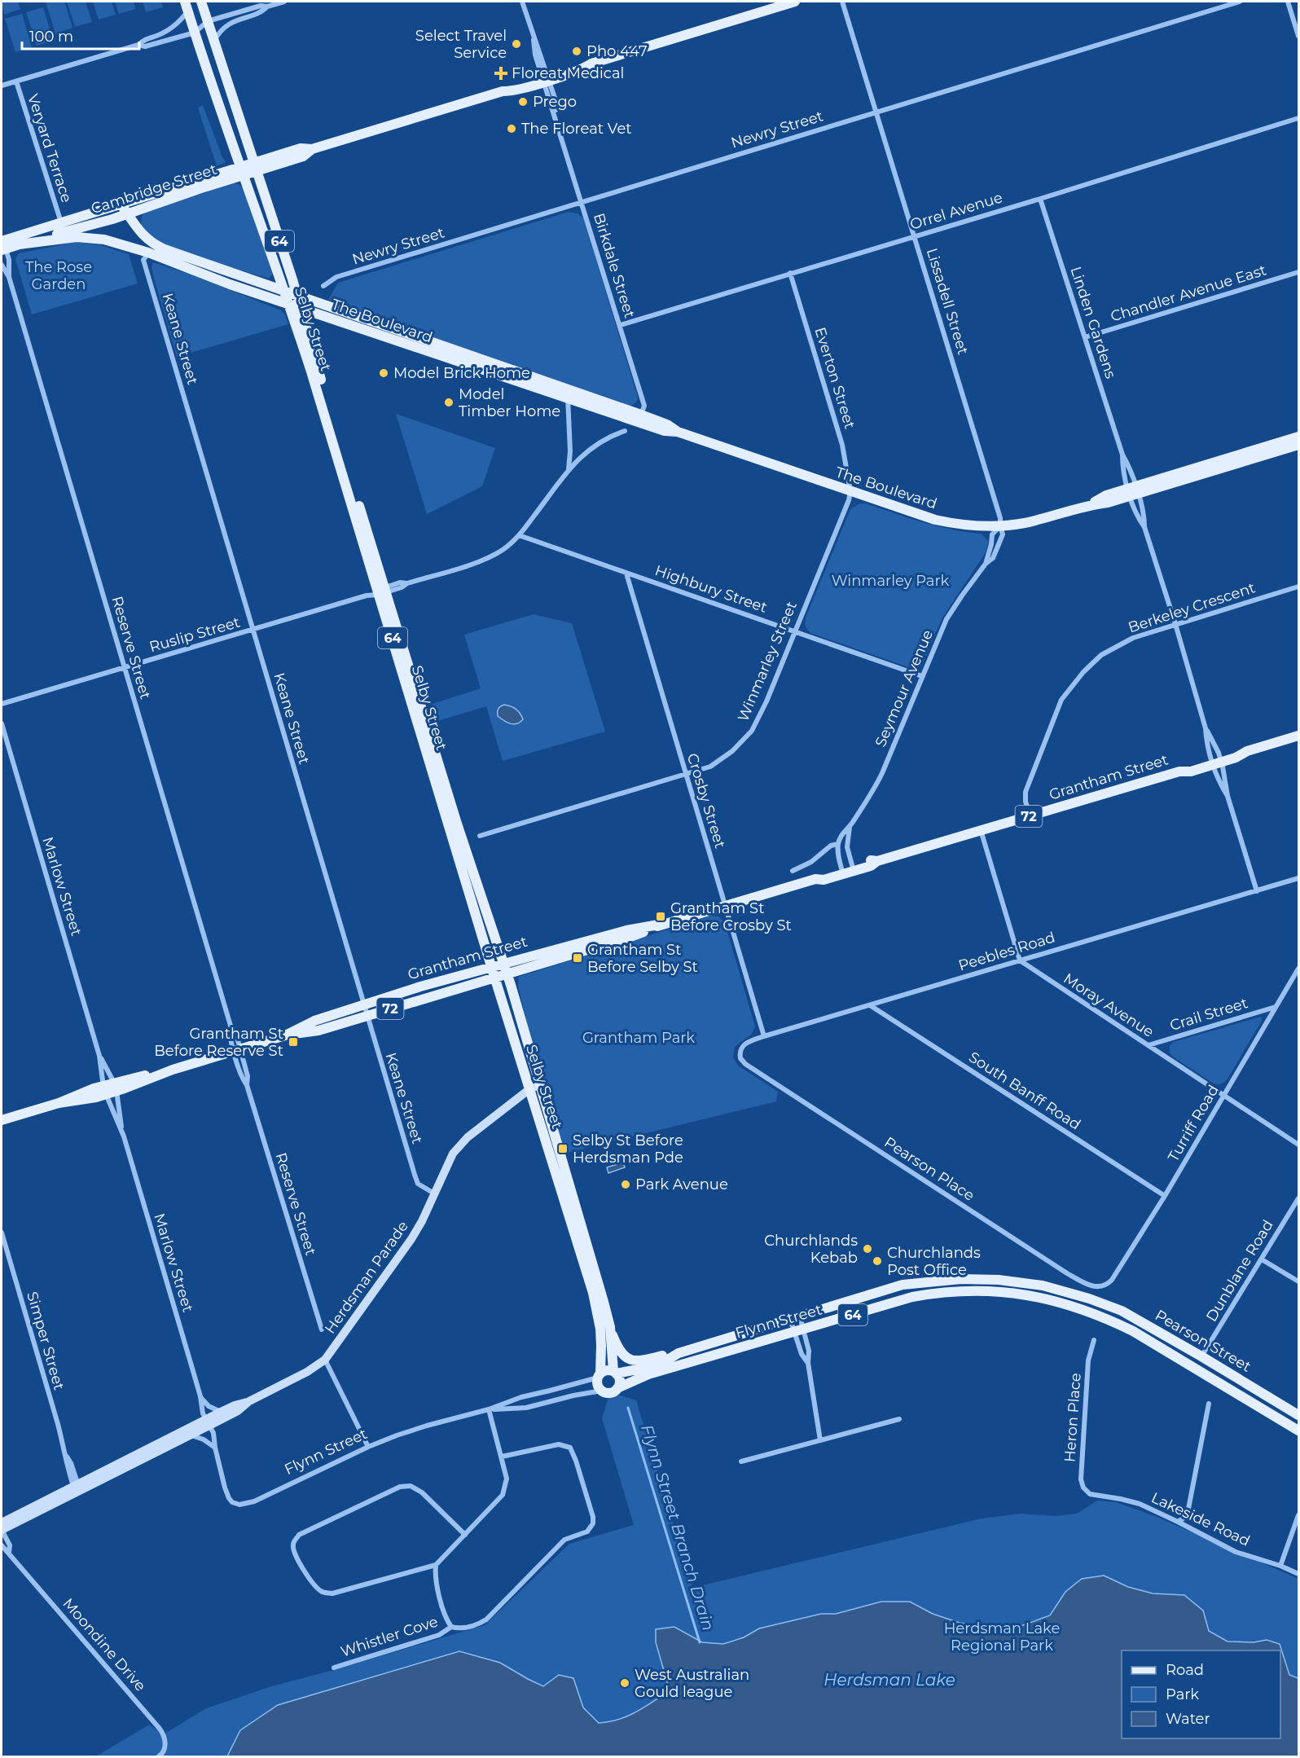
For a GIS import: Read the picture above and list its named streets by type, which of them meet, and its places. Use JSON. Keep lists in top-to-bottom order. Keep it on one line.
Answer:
{"streets":{"main road":["Cambridge Street","64","The Boulevard","Selby Street","Grantham Street","72","Herdsman Parade","Flynn Street","Pearson Street"],"street":["Newry Street","Veryard Terrace","Orrel Avenue","Birkdale Street","Chandler Avenue East","Lissadell Street","Linden Gardens","Keane Street","Everton Street","Highbury Street","Berkeley Crescent","Ruslip Street","Reserve Street","Winmarley Street","Seymour Avenue","Crosby Street","Marlow Street","Peebles Road","Moray Avenue","Crail Street","South Banff Road","Turriff Road","Pearson Place","Dunblane Road","Simper Street","Heron Place","Lakeside Road","Whistler Cove","Moondine Drive"]},"crossings":[["Newry Street","Birkdale Street"],["Newry Street","Lissadell Street"],["Veryard Terrace","Cambridge Street"],["Cambridge Street","Birkdale Street"],["Cambridge Street","The Boulevard"],["Cambridge Street","Selby Street"],["Cambridge Street","Reserve Street"],["Orrel Avenue","Birkdale Street"],["Orrel Avenue","Lissadell Street"],["Orrel Avenue","Linden Gardens"],["Orrel Avenue","Everton Street"],["64","Selby Street"],["64","Flynn Street"],["Birkdale Street","The Boulevard"],["Chandler Avenue East","Linden Gardens"],["Lissadell Street","The Boulevard"],["Lissadell Street","Seymour Avenue"],["The Boulevard","Linden Gardens"],["The Boulevard","Selby Street"],["The Boulevard","Keane Street"],["The Boulevard","Everton Street"],["The Boulevard","Winmarley Street"],["The Boulevard","Seymour Avenue"],["Linden Gardens","Berkeley Crescent"],["Linden Gardens","Grantham Street"],["Linden Gardens","Peebles Road"],["Selby Street","Ruslip Street"],["Selby Street","Grantham Street"],["Selby Street","Herdsman Parade"],["Selby Street","Flynn Street"],["Keane Street","Ruslip Street"],["Keane Street","Grantham Street"],["Keane Street","Herdsman Parade"],["Everton Street","Winmarley Street"],["Highbury Street","Ruslip Street"],["Highbury Street","Winmarley Street"],["Highbury Street","Seymour Avenue"],["Highbury Street","Crosby Street"],["Berkeley Crescent","Grantham Street"],["Ruslip Street","Reserve Street"],["Reserve Street","Grantham Street"],["Winmarley Street","Crosby Street"],["Grantham Street","Crosby Street"],["Grantham Street","Marlow Street"],["Crosby Street","Peebles Road"],["Marlow Street","Herdsman Parade"],["Marlow Street","Flynn Street"],["Peebles Road","Moray Avenue"],["Peebles Road","South Banff Road"],["Peebles Road","Pearson Place"],["Moray Avenue","Crail Street"],["Moray Avenue","Turriff Road"],["Crail Street","Turriff Road"],["South Banff Road","Turriff Road"],["Turriff Road","Pearson Place"],["Dunblane Road","Pearson Street"],["Herdsman Parade","Flynn Street"],["Herdsman Parade","Simper Street"],["Herdsman Parade","Moondine Drive"],["Flynn Street","Pearson Street"],["Heron Place","Lakeside Road"]],"water":["Flynn Street Branch Drain","Herdsman Lake"],"parks":["The Rose Garden","Winmarley Park","Grantham Park","Herdsman Lake Regional Park"],"places":{"other":["Select Travel Service","Pho 447","Prego","The Floreat Vet","Model Brick Home","Model Timber Home","Park Avenue","Churchlands Kebab","Churchlands Post Office","West Australian Gould league"],"health":["Floreat Medical"],"transit":["Grantham St Before Crosby St","Grantham St Before Selby St","Grantham St Before Reserve St","Selby St Before Herdsman Pde"]},"legend":["Road","Park","Water"],"scale_bar":"100 m"}
